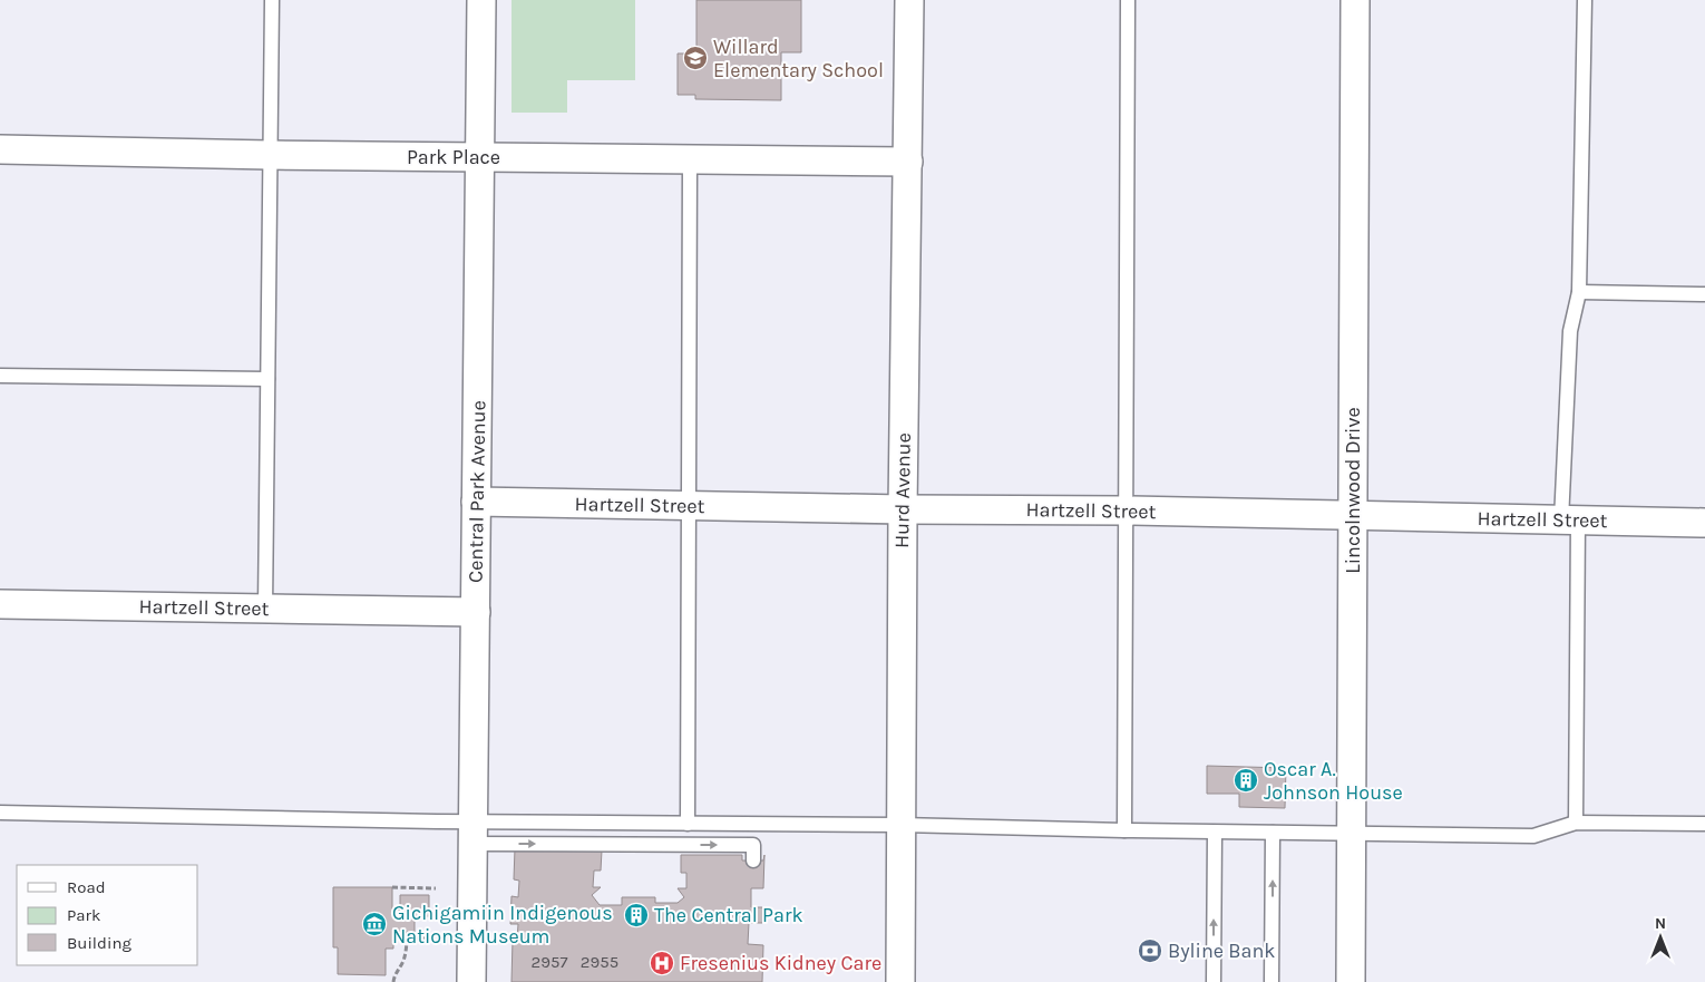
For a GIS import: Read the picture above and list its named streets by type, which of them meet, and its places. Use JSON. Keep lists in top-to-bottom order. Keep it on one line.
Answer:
{"streets":{"street":["Park Place","Hurd Avenue","Lincolnwood Drive","Central Park Avenue","Hartzell Street"]},"crossings":[["Park Place","Hurd Avenue"],["Park Place","Central Park Avenue"],["Hurd Avenue","Hartzell Street"],["Lincolnwood Drive","Hartzell Street"],["Central Park Avenue","Hartzell Street"]],"places":{"school or university":["Willard Elementary School"],"building":["Oscar A. Johnson House","The Central Park"],"museum":["Gichigamiin Indigenous Nations Museum"],"bank":["Byline Bank"],"hospital":["Fresenius Kidney Care"]},"house_numbers":["2957","2955"],"legend":["Road","Park","Building"],"north":"top"}
